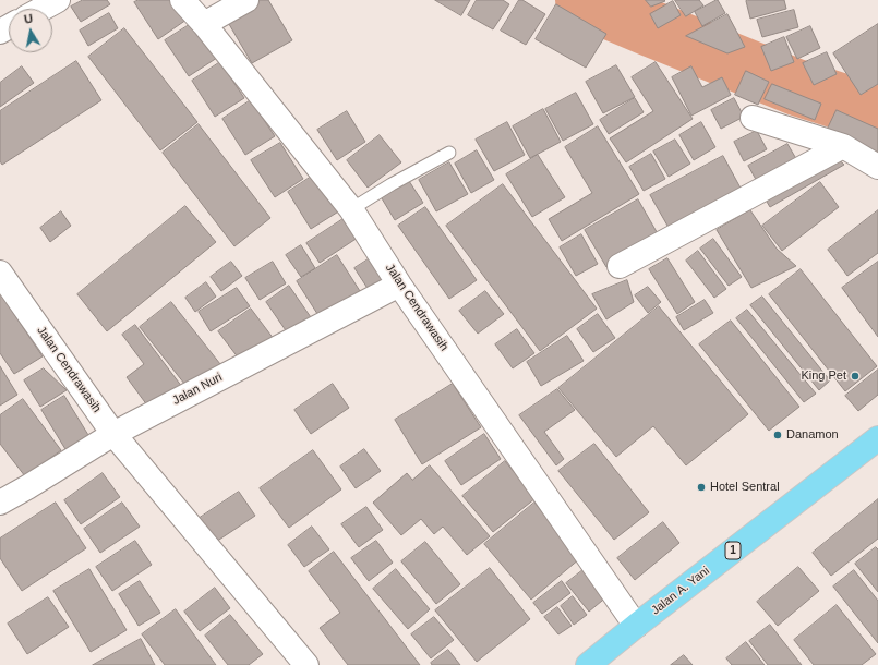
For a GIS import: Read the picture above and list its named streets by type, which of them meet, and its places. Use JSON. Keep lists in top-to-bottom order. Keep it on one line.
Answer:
{"streets":{"highway":["1","Jalan A. Yani"],"street":["Jalan Cendrawasih","Jalan Nuri"]},"crossings":[["Jalan Cendrawasih","Jalan Nuri"],["Jalan Cendrawasih","Jalan A. Yani"]],"places":["King Pet","Danamon","Hotel Sentral"],"north":"top"}
